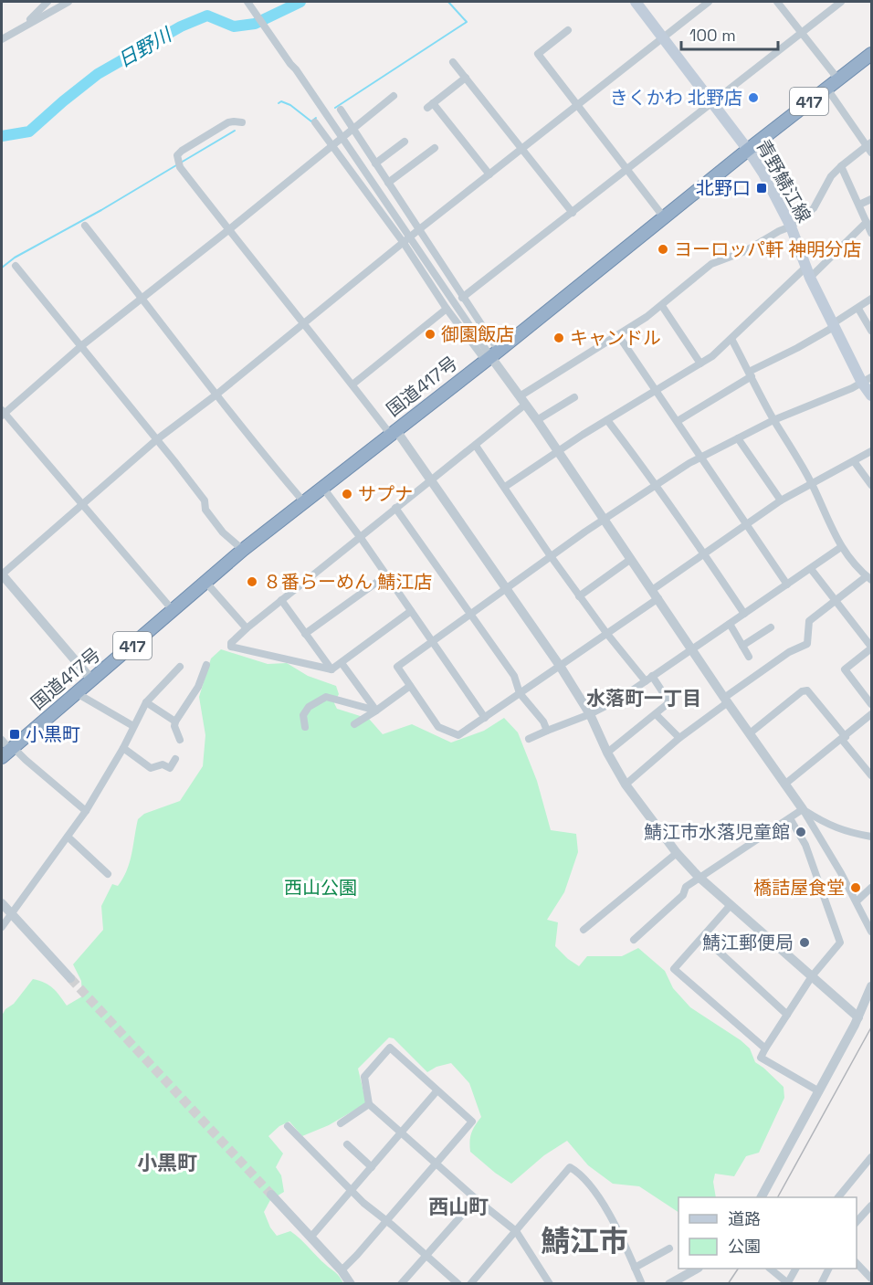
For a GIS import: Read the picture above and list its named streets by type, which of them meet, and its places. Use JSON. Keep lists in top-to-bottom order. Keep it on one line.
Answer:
{"streets":{"highway":["417","国道417号"],"main road":["青野鯖江線"]},"crossings":[["青野鯖江線","国道417号"]],"districts":["水落町一丁目","小黒町","西山町","鯖江市"],"water":["日野川"],"parks":["西山公園"],"places":{"other":["きくかわ 北野店","ヨーロッパ軒 神明分店","御園飯店","キャンドル","サプナ","８番らーめん 鯖江店","鯖江市水落児童館","橋詰屋食堂","鯖江郵便局"],"transit":["北野口","小黒町"]},"legend":["道路","公園"],"scale_bar":"100 m"}
